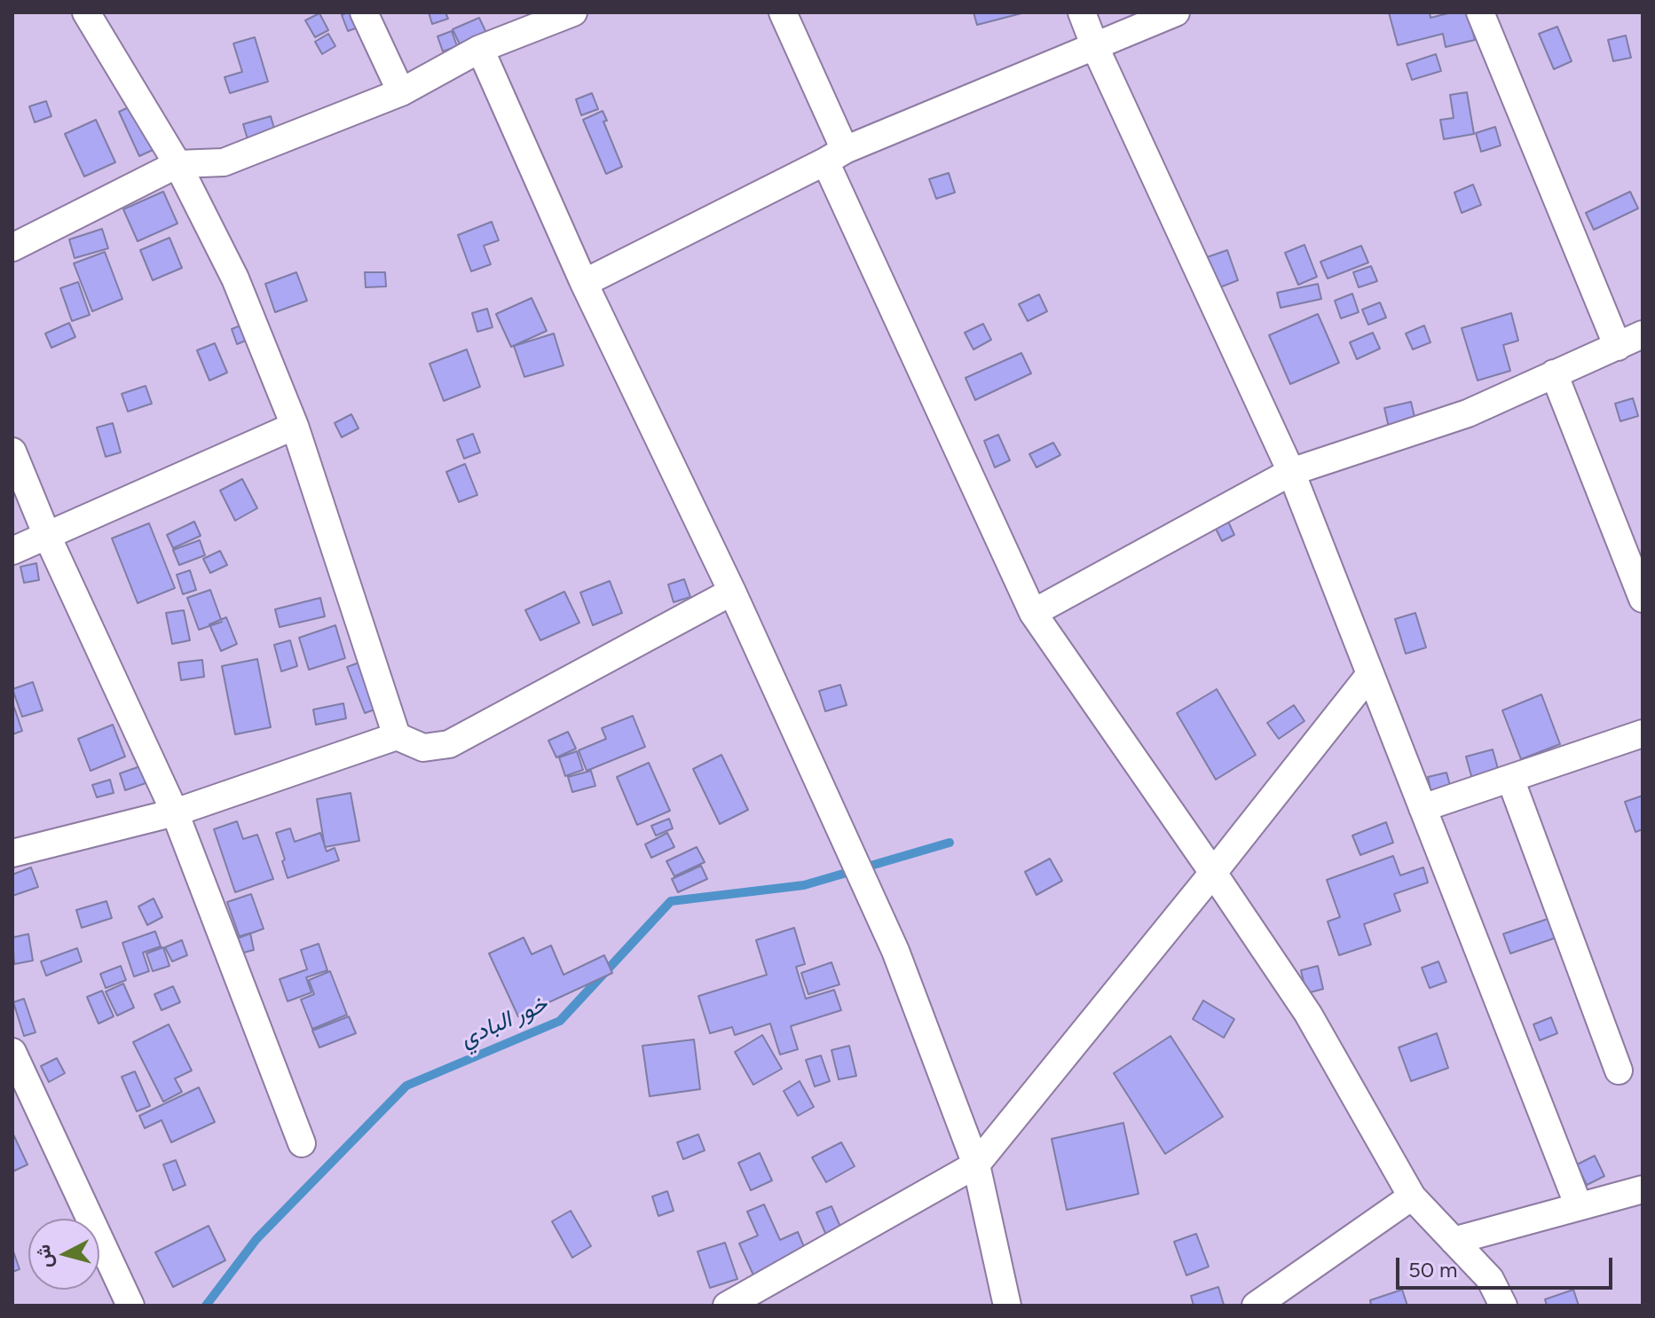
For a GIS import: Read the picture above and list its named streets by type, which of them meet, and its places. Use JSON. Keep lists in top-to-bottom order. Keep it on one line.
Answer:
{"water":["خور البادي"],"scale_bar":"50 m","north":"left"}
